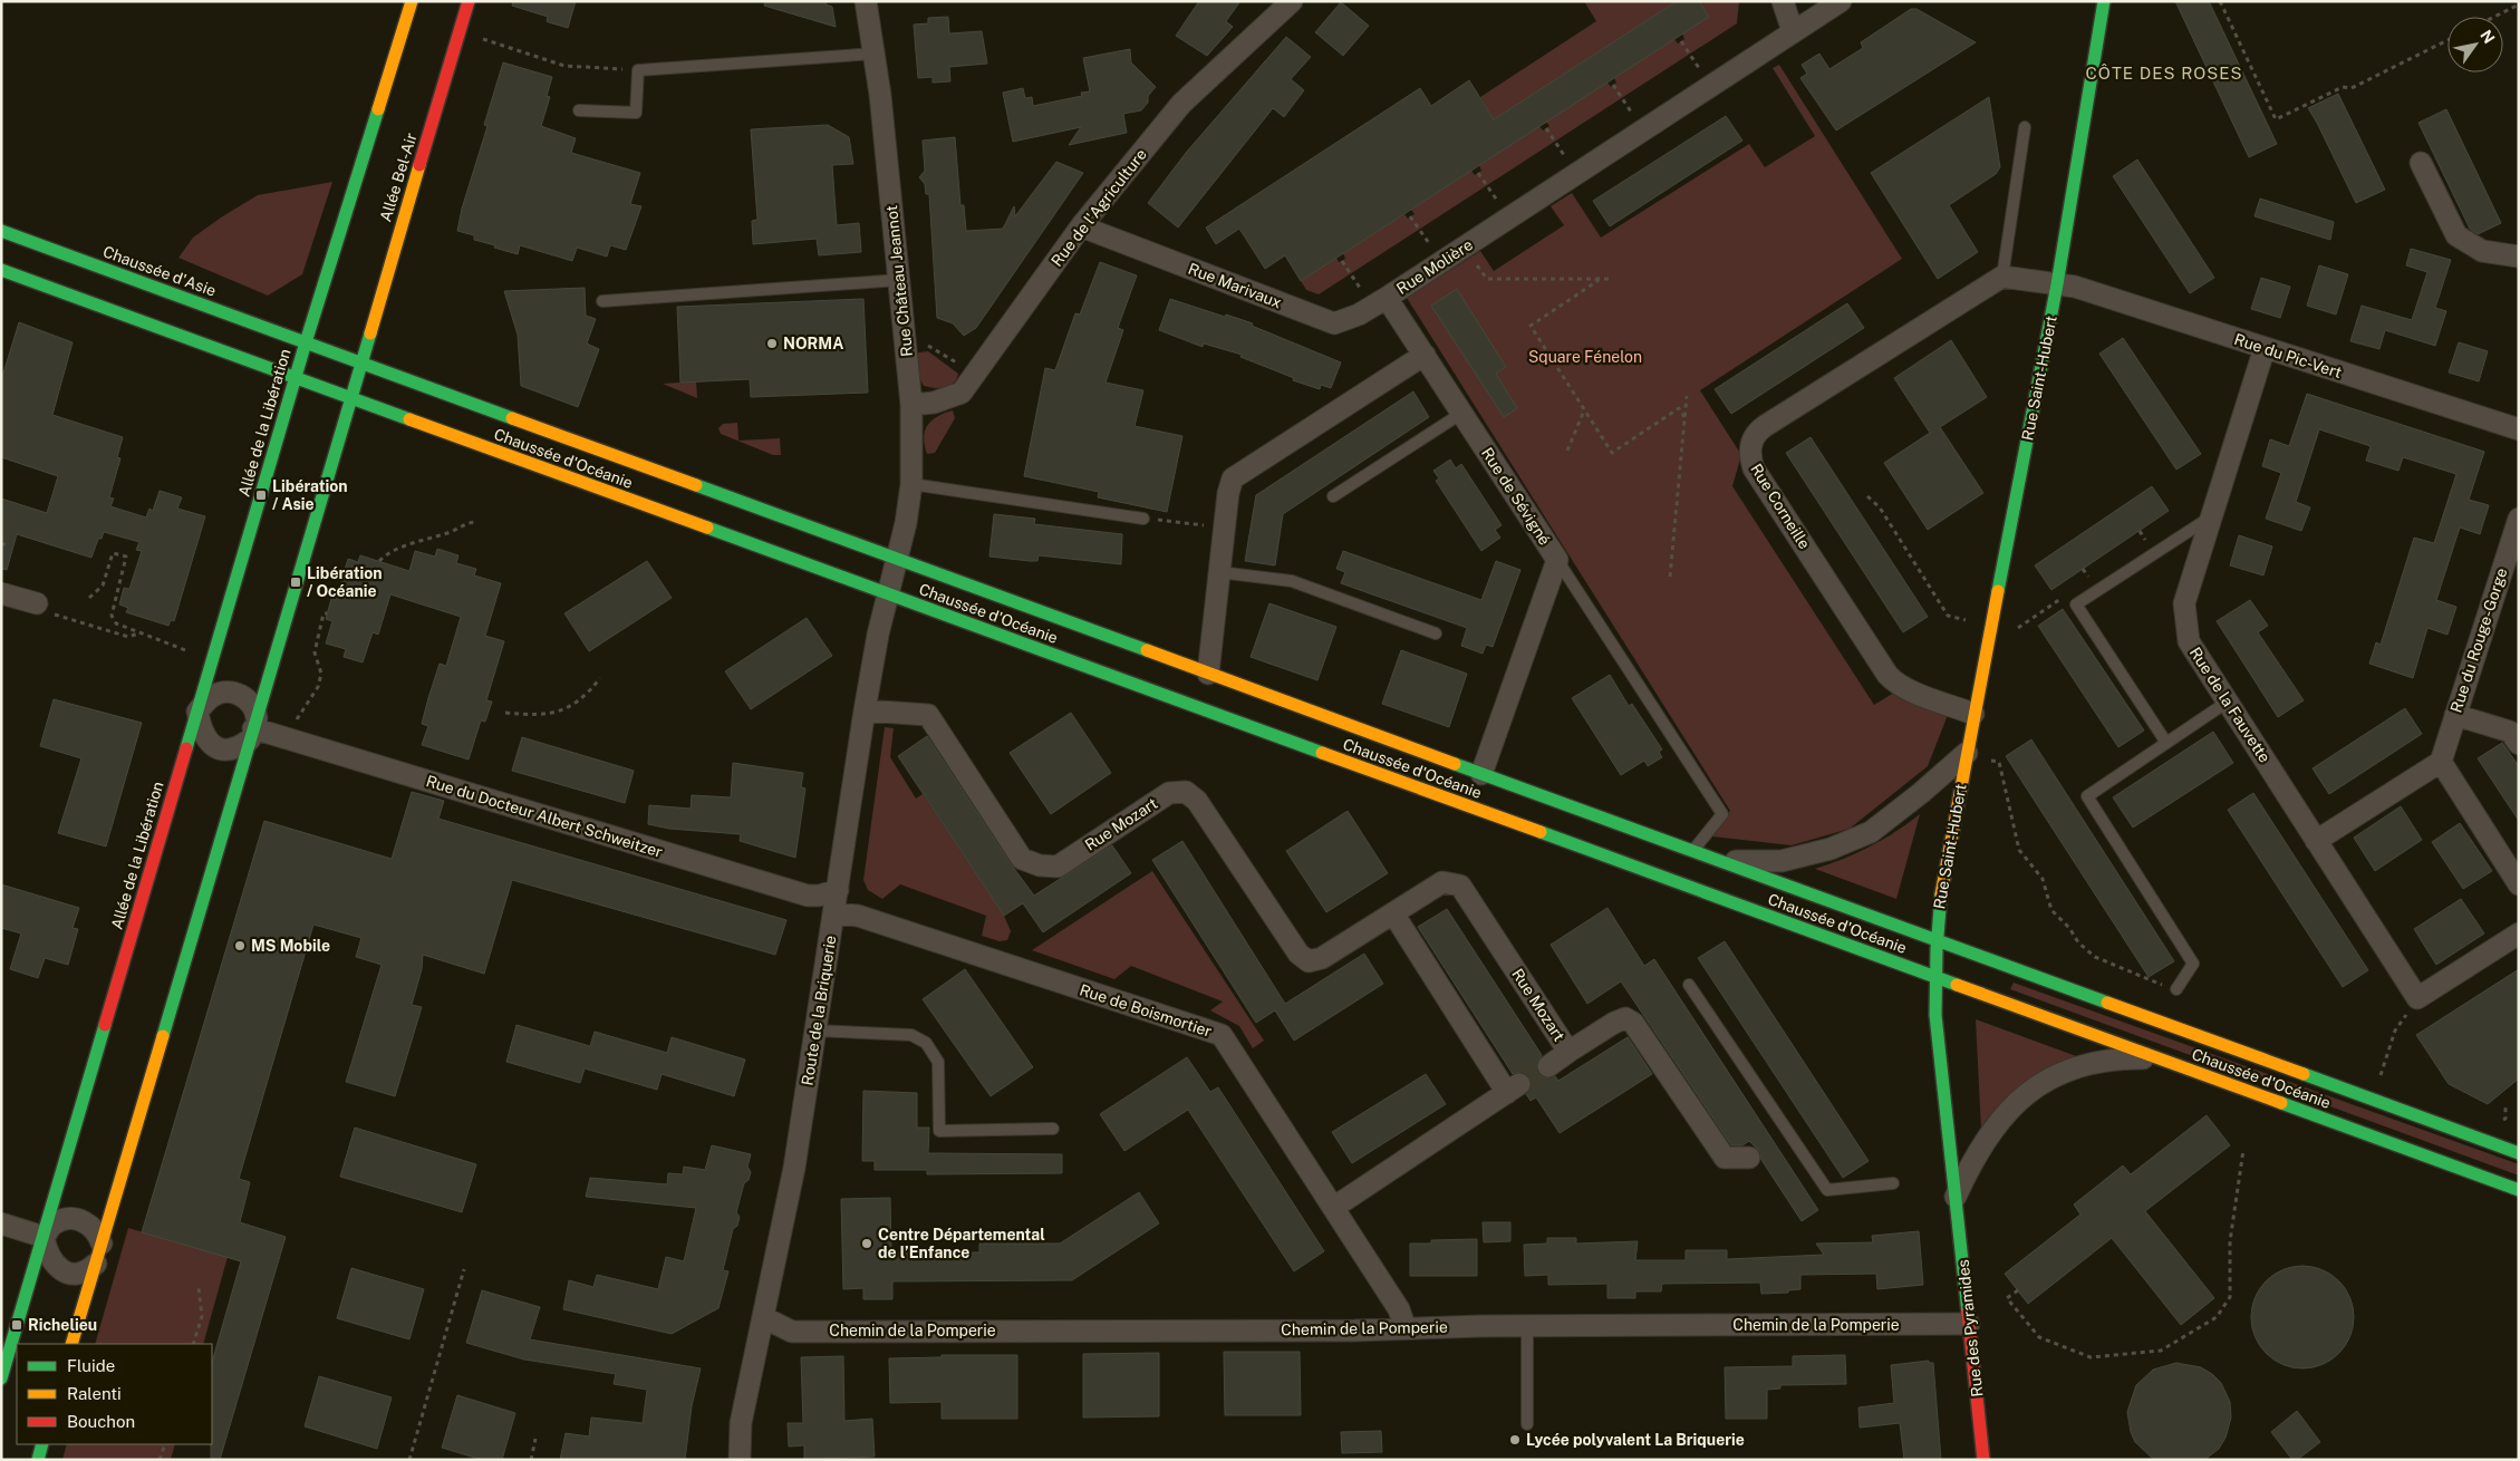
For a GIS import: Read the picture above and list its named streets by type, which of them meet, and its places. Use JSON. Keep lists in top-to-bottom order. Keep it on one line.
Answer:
{"streets":{"main road":["Allée Bel-Air","Chaussée d'Asie","Rue Saint-Hubert","Allée de la Libération","Chaussée d'Océanie","Rue des Pyramides"],"street":["Rue de l'Agriculture","Rue Molière","Rue Château Jeannot","Rue Marivaux","Rue du Pic-Vert","Rue de Sévigné","Rue Corneille","Rue du Rouge-Gorge","Rue de la Fauvette","Rue du Docteur Albert Schweitzer","Rue Mozart","Route de la Briquerie","Rue de Boismortier","Chemin de la Pomperie"]},"crossings":[["Allée Bel-Air","Chaussée d'Océanie"],["Rue de l'Agriculture","Rue Château Jeannot"],["Rue de l'Agriculture","Rue Marivaux"],["Rue Molière","Rue Marivaux"],["Rue Molière","Rue de Sévigné"],["Chaussée d'Asie","Allée de la Libération"],["Chaussée d'Asie","Chaussée d'Océanie"],["Rue Château Jeannot","Chaussée d'Océanie"],["Rue Château Jeannot","Route de la Briquerie"],["Rue du Pic-Vert","Rue Saint-Hubert"],["Rue du Pic-Vert","Rue de la Fauvette"],["Rue Saint-Hubert","Chaussée d'Océanie"],["Rue Saint-Hubert","Rue Corneille"],["Rue Saint-Hubert","Rue des Pyramides"],["Allée de la Libération","Chaussée d'Océanie"],["Allée de la Libération","Rue du Docteur Albert Schweitzer"],["Chaussée d'Océanie","Rue de Sévigné"],["Chaussée d'Océanie","Route de la Briquerie"],["Chaussée d'Océanie","Rue des Pyramides"],["Rue du Docteur Albert Schweitzer","Route de la Briquerie"],["Rue Mozart","Route de la Briquerie"],["Route de la Briquerie","Rue de Boismortier"],["Route de la Briquerie","Chemin de la Pomperie"],["Rue de Boismortier","Chemin de la Pomperie"],["Chemin de la Pomperie","Rue des Pyramides"]],"districts":["CÔTE DES ROSES"],"parks":["Square Fénelon"],"places":{"other":["NORMA","MS Mobile","Centre Départemental de l’Enfance","Lycée polyvalent La Briquerie"],"transit":["Libération / Asie","Libération / Océanie","Richelieu"]},"legend":["Fluide","Ralenti","Bouchon"],"north":"top right"}
